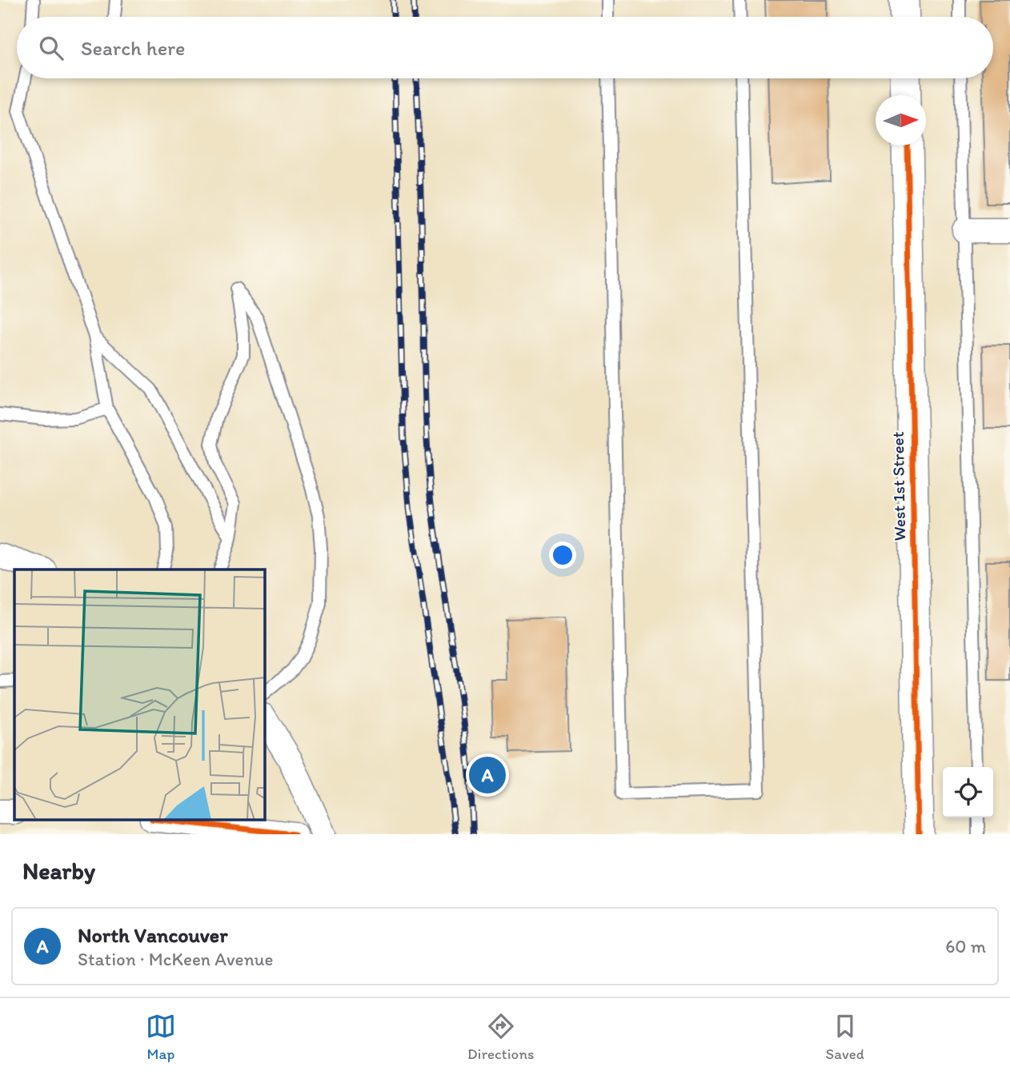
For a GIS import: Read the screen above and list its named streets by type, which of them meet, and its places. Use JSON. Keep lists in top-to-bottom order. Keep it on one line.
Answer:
{"streets":{"street":["West 1st Street"]},"north":"right","page":{"search":"Search here","pins":"A","heading":"Nearby","list":[{"mark":"A","name":"North Vancouver","note":"Station · McKeen Avenue","value":"60 m"}],"nav":["Map","Directions","Saved"]}}
